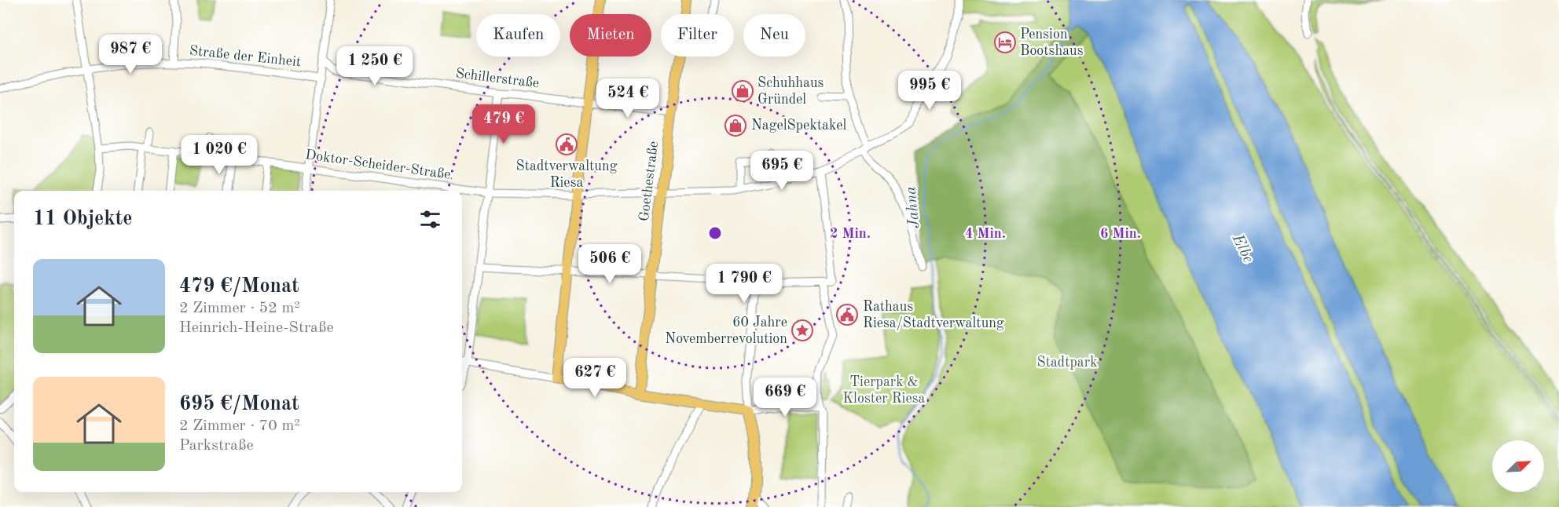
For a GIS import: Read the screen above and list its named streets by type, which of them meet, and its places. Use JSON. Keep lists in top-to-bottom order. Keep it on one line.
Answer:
{"streets":{"main road":["Goethestraße"],"street":["Straße der Einheit","Schillerstraße","Doktor-Scheider-Straße"]},"crossings":[["Schillerstraße","Goethestraße"],["Doktor-Scheider-Straße","Goethestraße"]],"water":["Jahna","Elbe"],"parks":["Stadtpark","Tierpark & Kloster Riesa"],"places":{"hotel":["Pension Bootshaus"],"shop":["Schuhhaus Gründel","NagelSpektakel"],"public building":["Stadtverwaltung Riesa","Rathaus Riesa/Stadtverwaltung"],"place":["60 Jahre Novemberrevolution"]},"north":"top right","page":{"chip":["Kaufen","Mieten","Filter","Neu"],"price":["987 €","1 250 €","995 €","524 €","479 €","1 020 €","695 €","506 €","1 790 €","627 €","669 €"],"heading":"11 Objekte","list":[{"name":"479 €/Monat","note":"2 Zimmer · 52 m² · Heinrich-Heine-Straße"},{"name":"695 €/Monat","note":"2 Zimmer · 70 m² · Parkstraße"}]},"rings":["2 Min.","4 Min.","6 Min."]}
